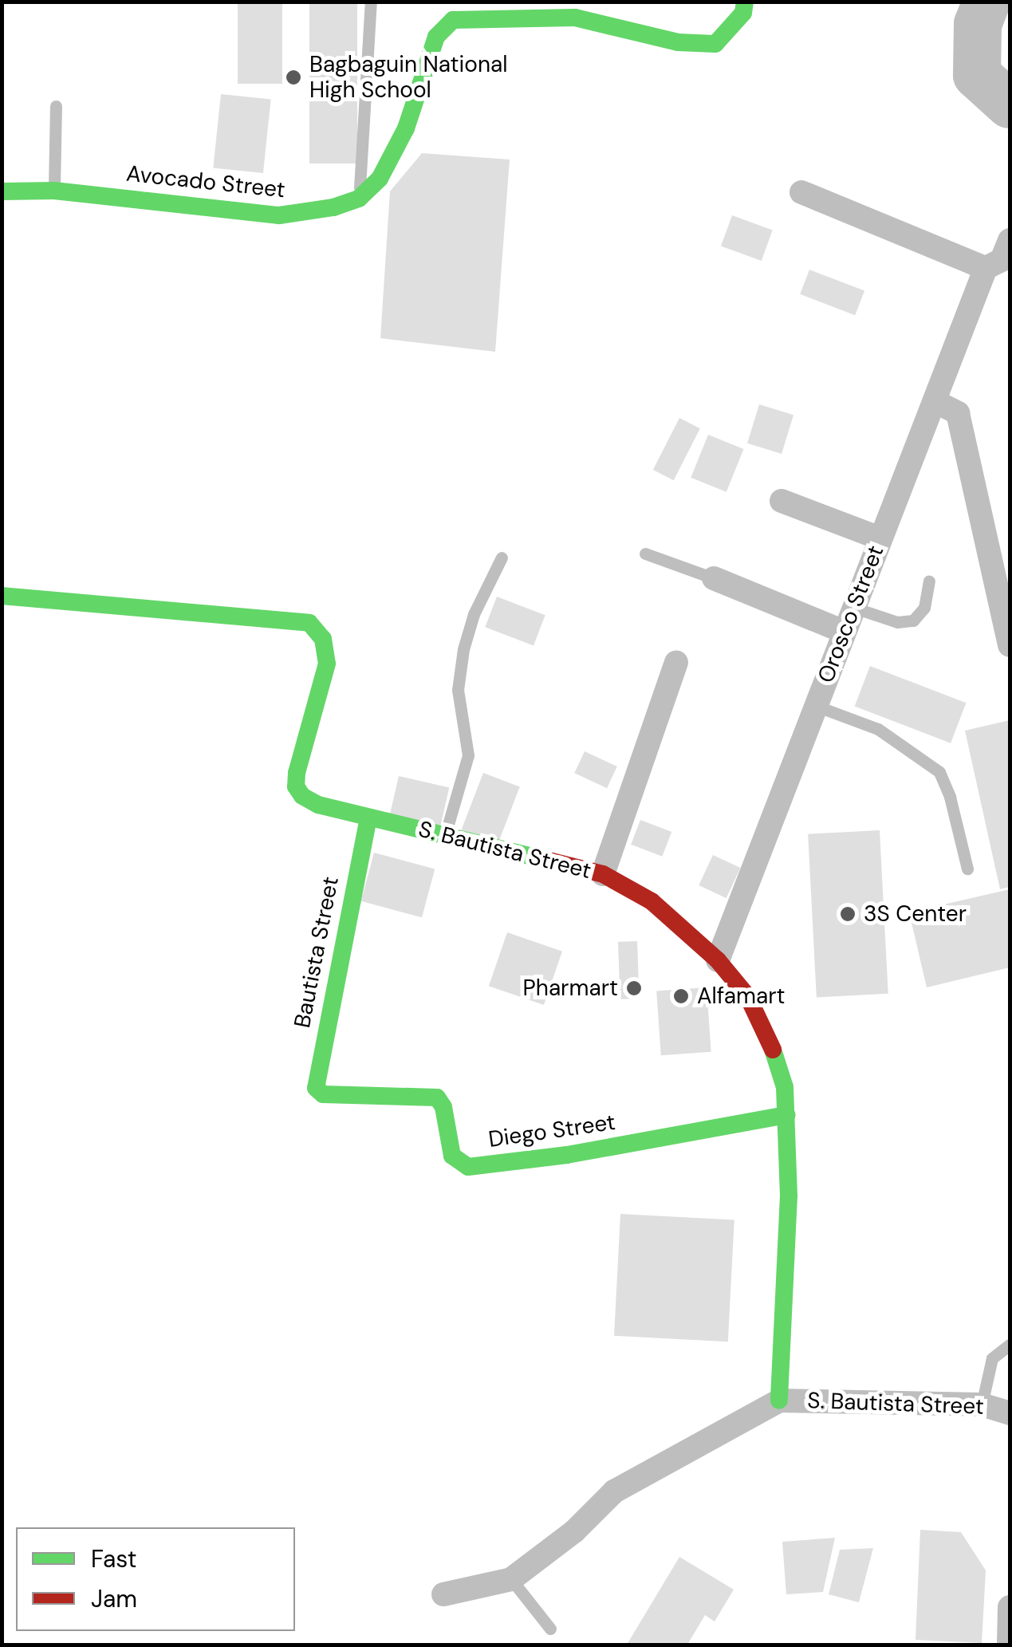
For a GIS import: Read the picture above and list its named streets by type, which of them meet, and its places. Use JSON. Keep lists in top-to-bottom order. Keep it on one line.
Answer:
{"streets":{"street":["Avocado Street","Orosco Street","S. Bautista Street","Bautista Street","Diego Street"]},"crossings":[["Orosco Street","S. Bautista Street"],["S. Bautista Street","Bautista Street"],["S. Bautista Street","Diego Street"],["Bautista Street","Diego Street"]],"places":["Bagbaguin National High School","3S Center","Pharmart","Alfamart"],"legend":["Fast","Jam"]}
